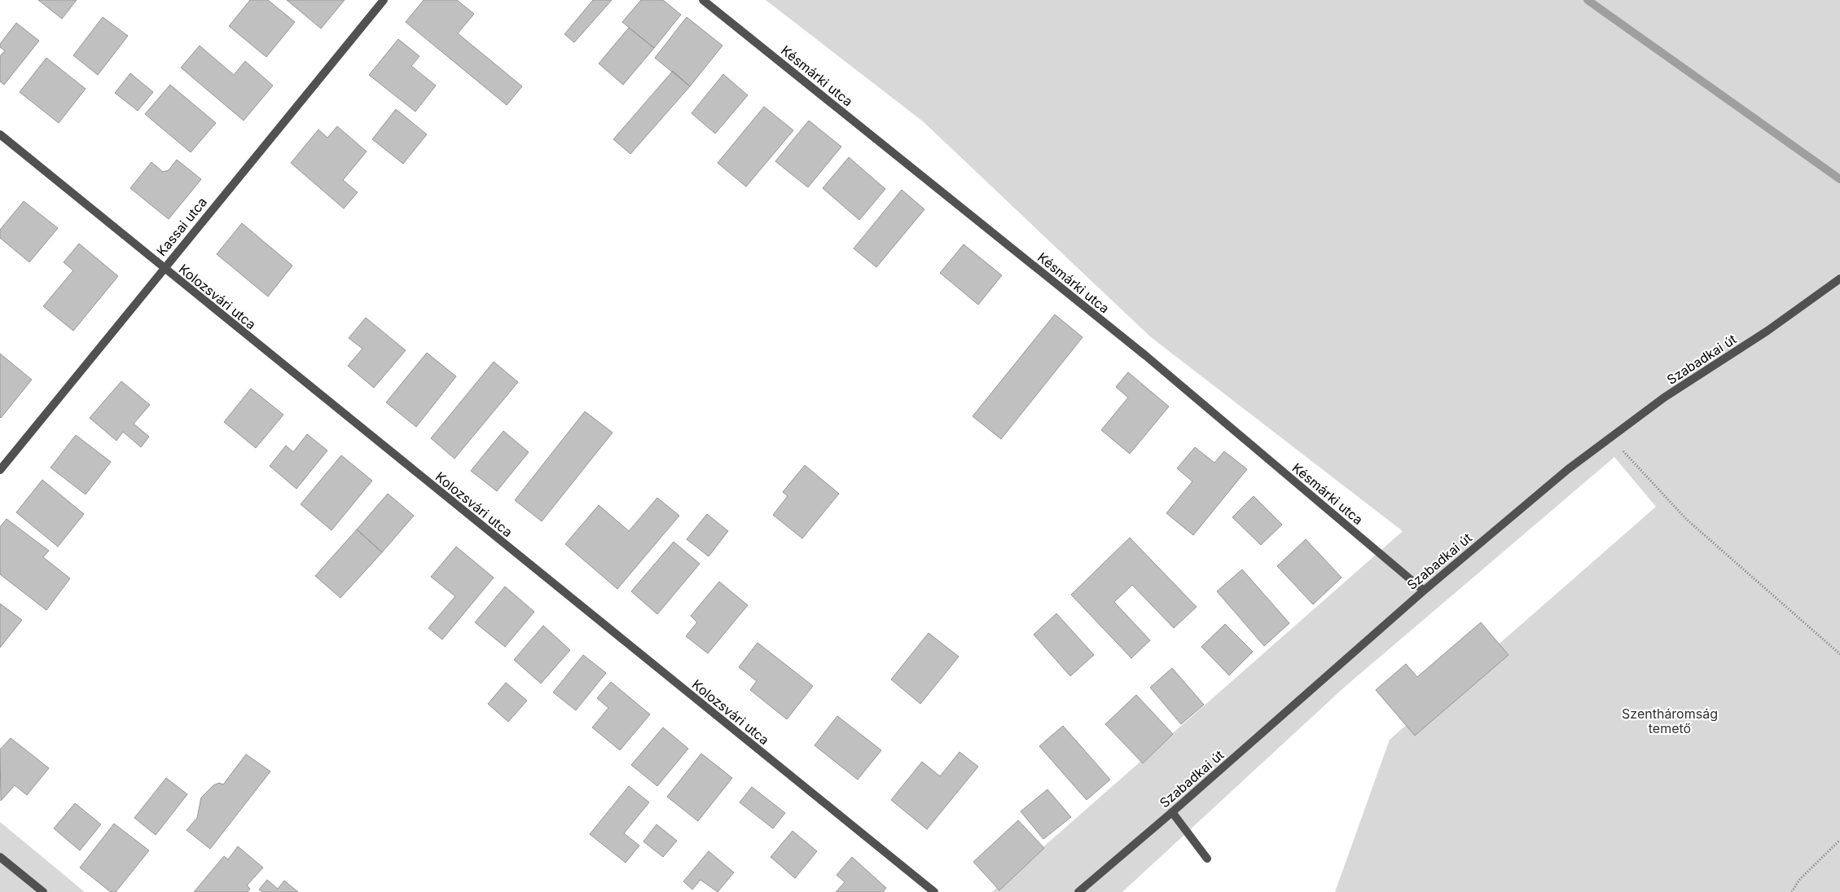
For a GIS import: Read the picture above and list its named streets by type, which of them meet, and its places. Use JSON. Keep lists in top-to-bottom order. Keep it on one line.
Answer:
{"streets":{"street":["Késmárki utca","Kassai utca","Kolozsvári utca","Szabadkai út"]},"crossings":[["Késmárki utca","Szabadkai út"],["Kassai utca","Kolozsvári utca"]],"parks":["Szentháromság temető"]}
